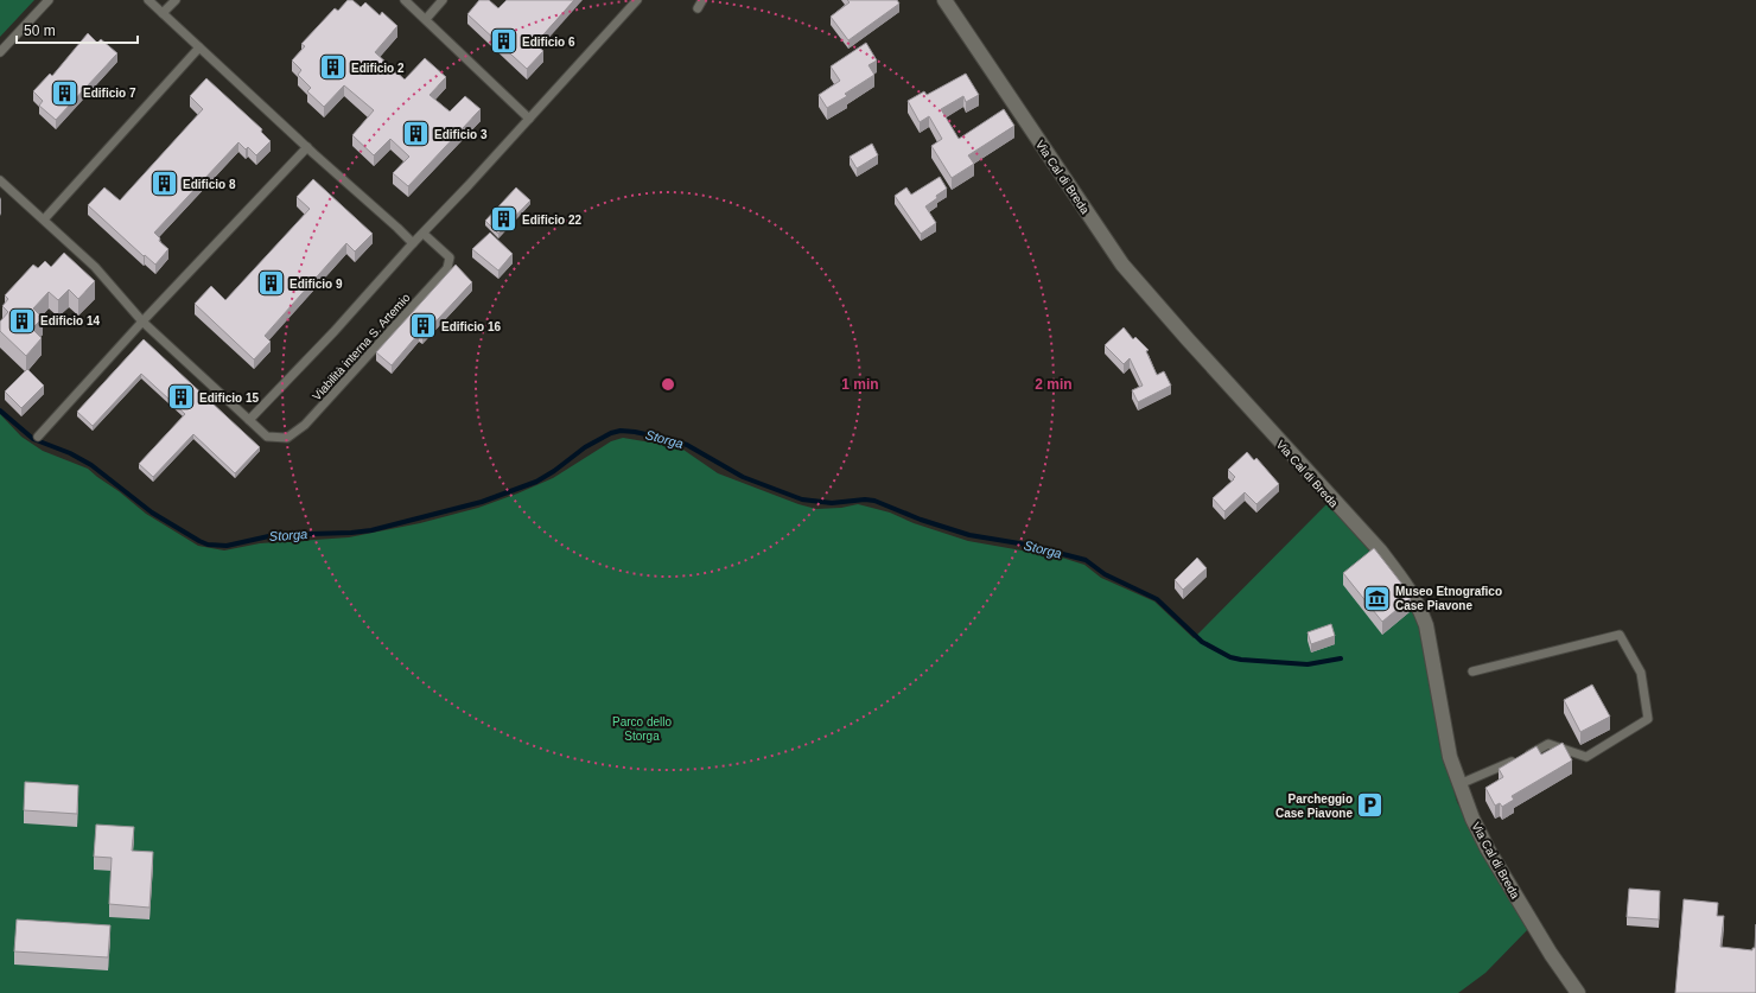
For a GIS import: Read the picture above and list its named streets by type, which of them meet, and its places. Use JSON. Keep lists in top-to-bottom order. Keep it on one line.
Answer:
{"streets":{"street":["Via Cal di Breda"],"lane":["Viabilità interna S. Artemio"]},"water":["Storga"],"parks":["Parco dello Storga"],"places":{"building":["Edificio 6","Edificio 2","Edificio 7","Edificio 3","Edificio 8","Edificio 22","Edificio 9","Edificio 14","Edificio 16","Edificio 15"],"museum":["Museo Etnografico Case Piavone"],"parking":["Parcheggio Case Piavone"]},"scale_bar":"50 m","rings":["1 min","2 min"]}
